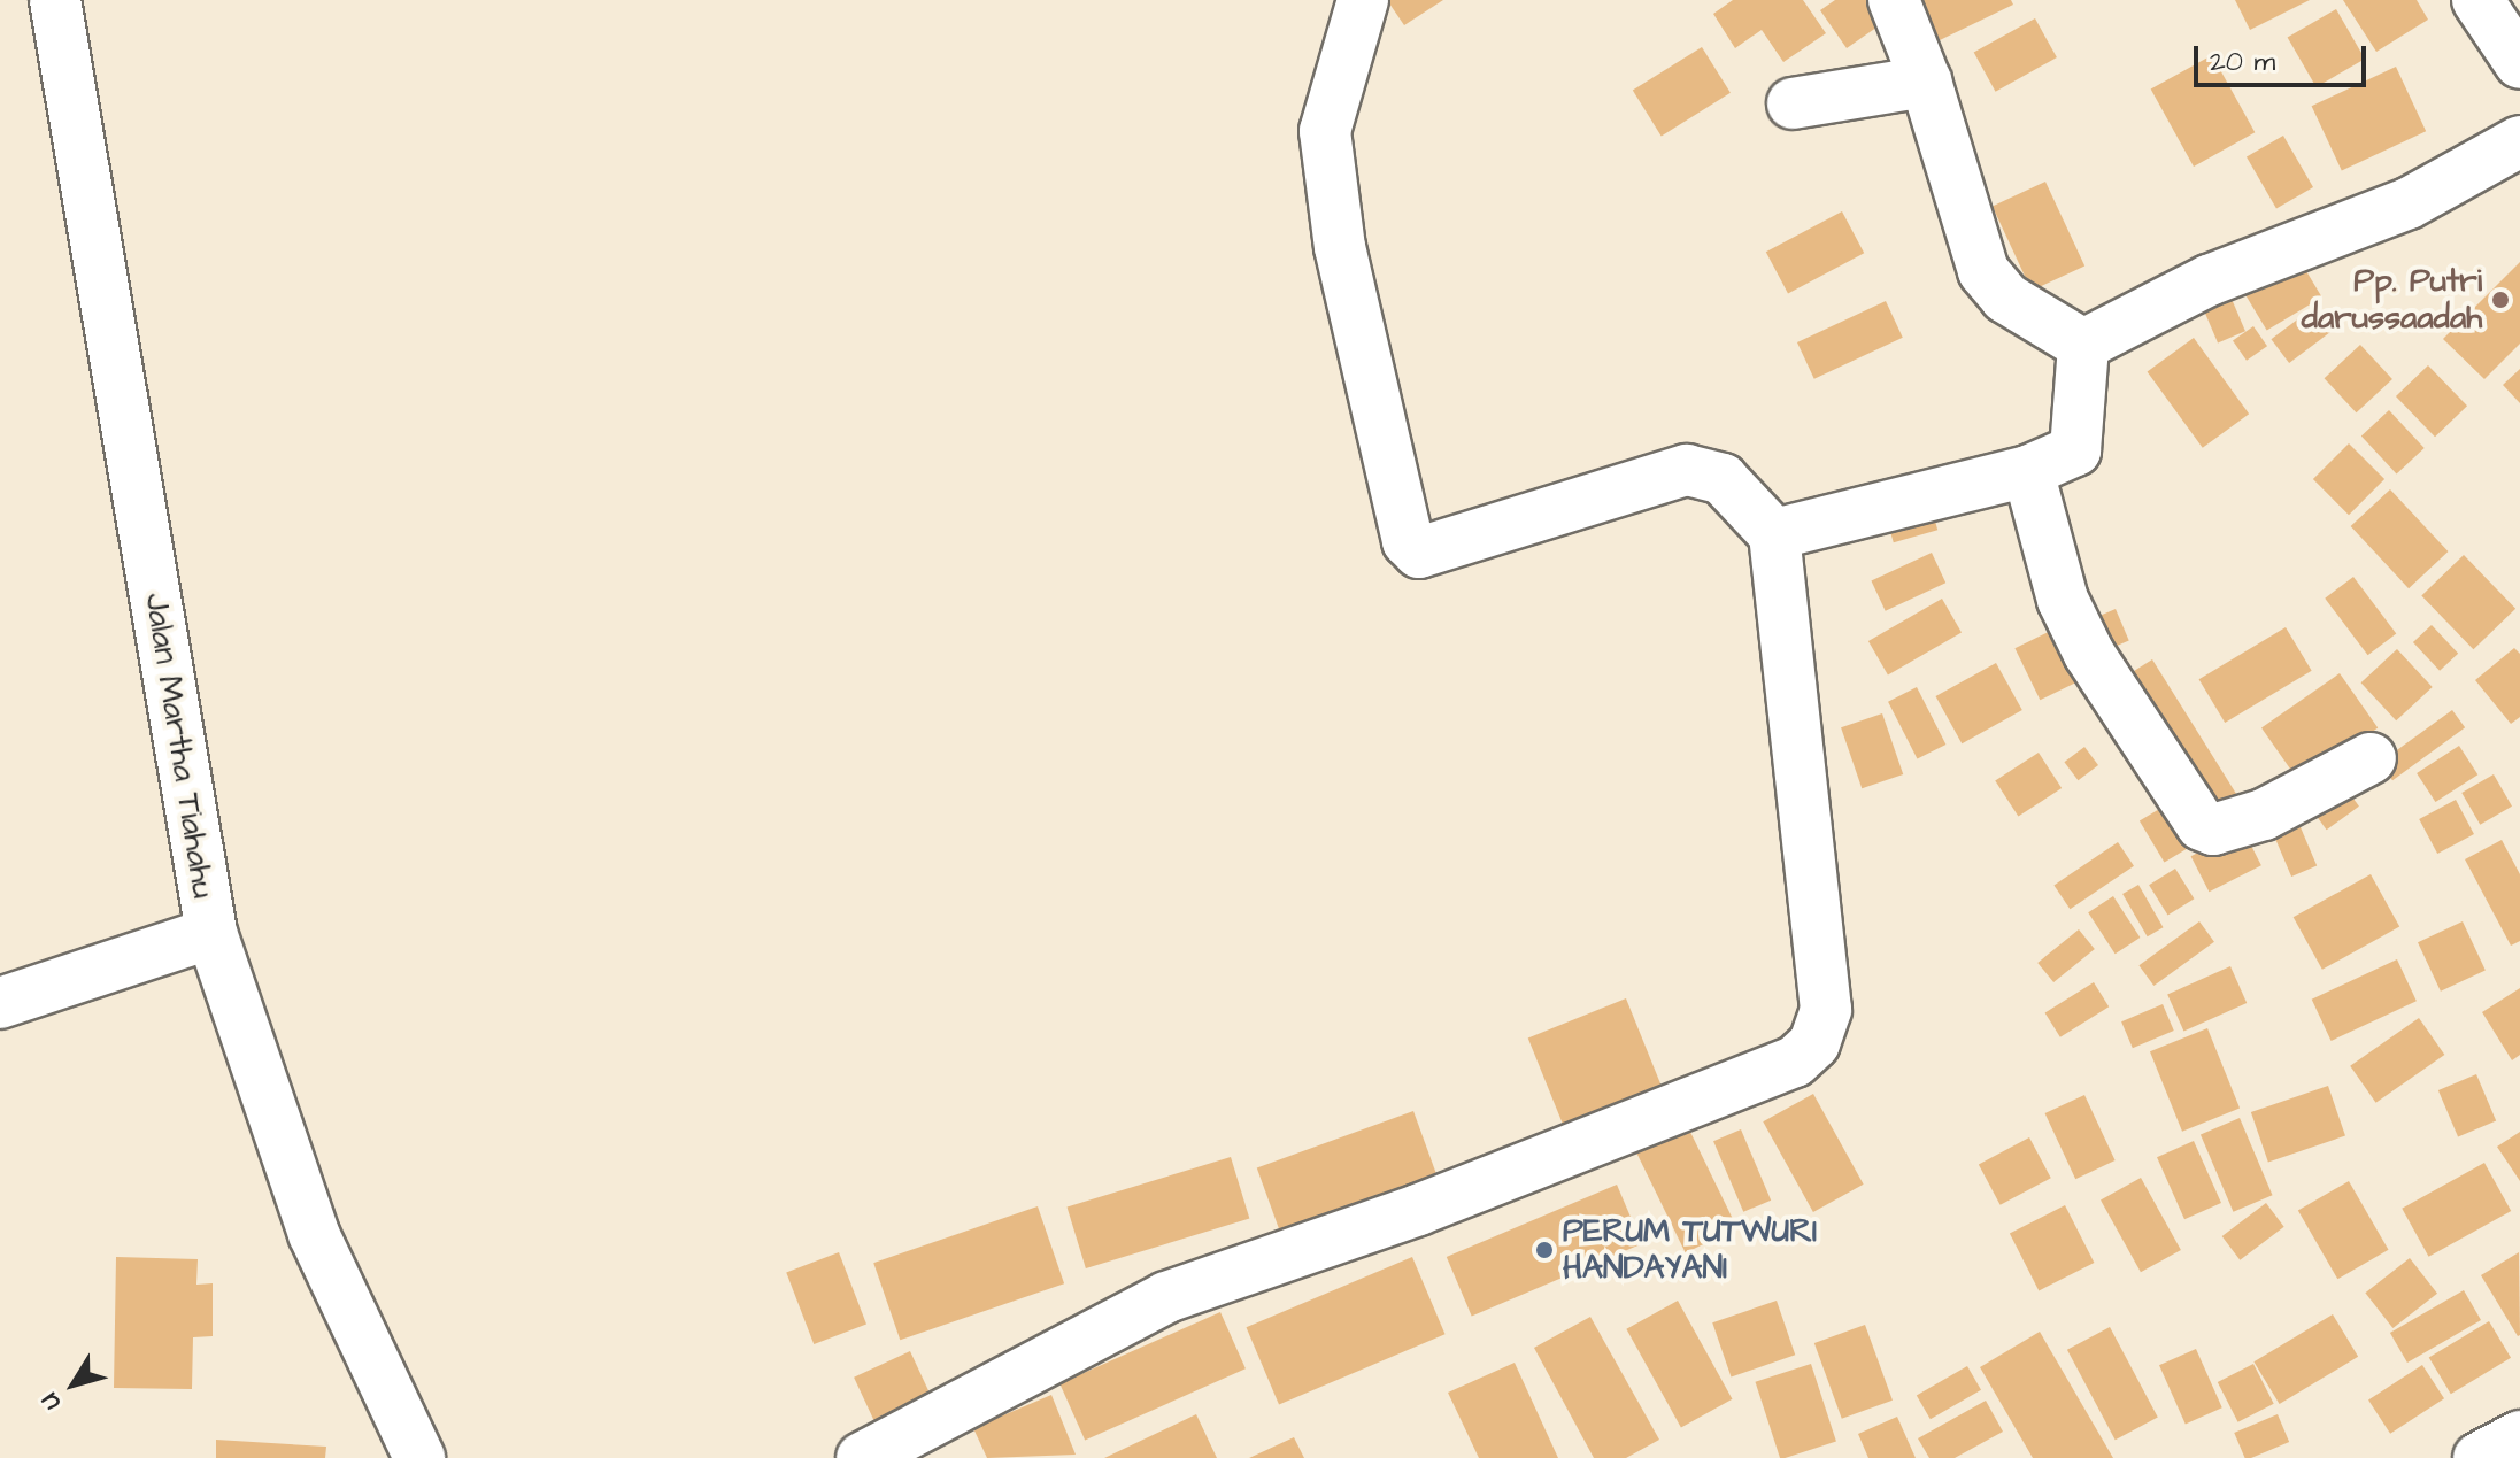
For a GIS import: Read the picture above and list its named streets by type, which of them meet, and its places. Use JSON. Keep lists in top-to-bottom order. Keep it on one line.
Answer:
{"streets":{"street":["Jalan Martha Tiahahu"]},"places":["Pp. Putri darussaadah","PERUM TUTWURI HANDAYANI"],"scale_bar":"20 m","north":"bottom left"}
